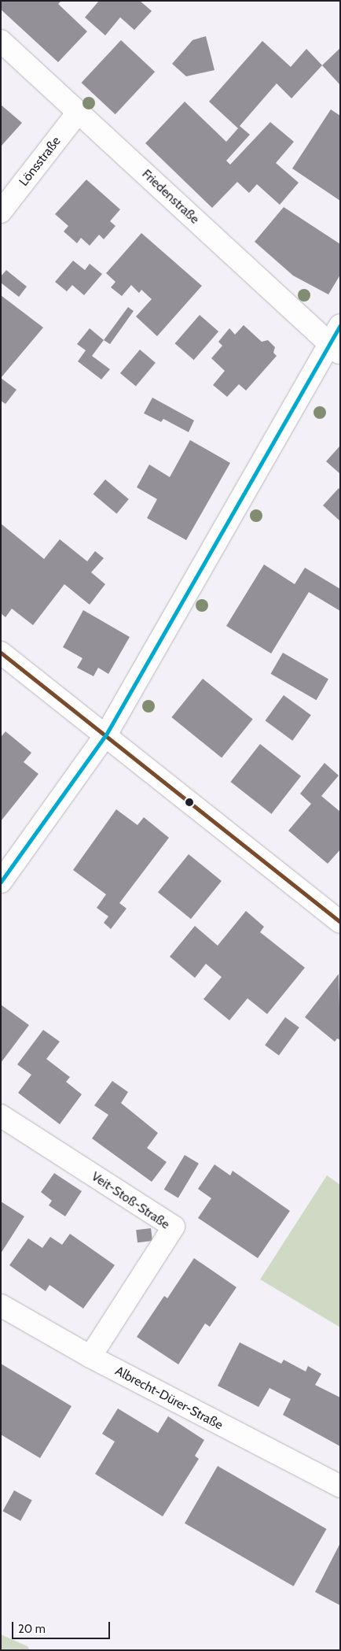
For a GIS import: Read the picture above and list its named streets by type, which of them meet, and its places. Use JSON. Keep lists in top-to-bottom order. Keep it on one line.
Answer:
{"streets":{"street":["Lönsstraße","Friedenstraße","Veit-Stoß-Straße","Albrecht-Dürer-Straße"]},"crossings":[["Lönsstraße","Friedenstraße"],["Veit-Stoß-Straße","Albrecht-Dürer-Straße"]],"scale_bar":"20 m"}
